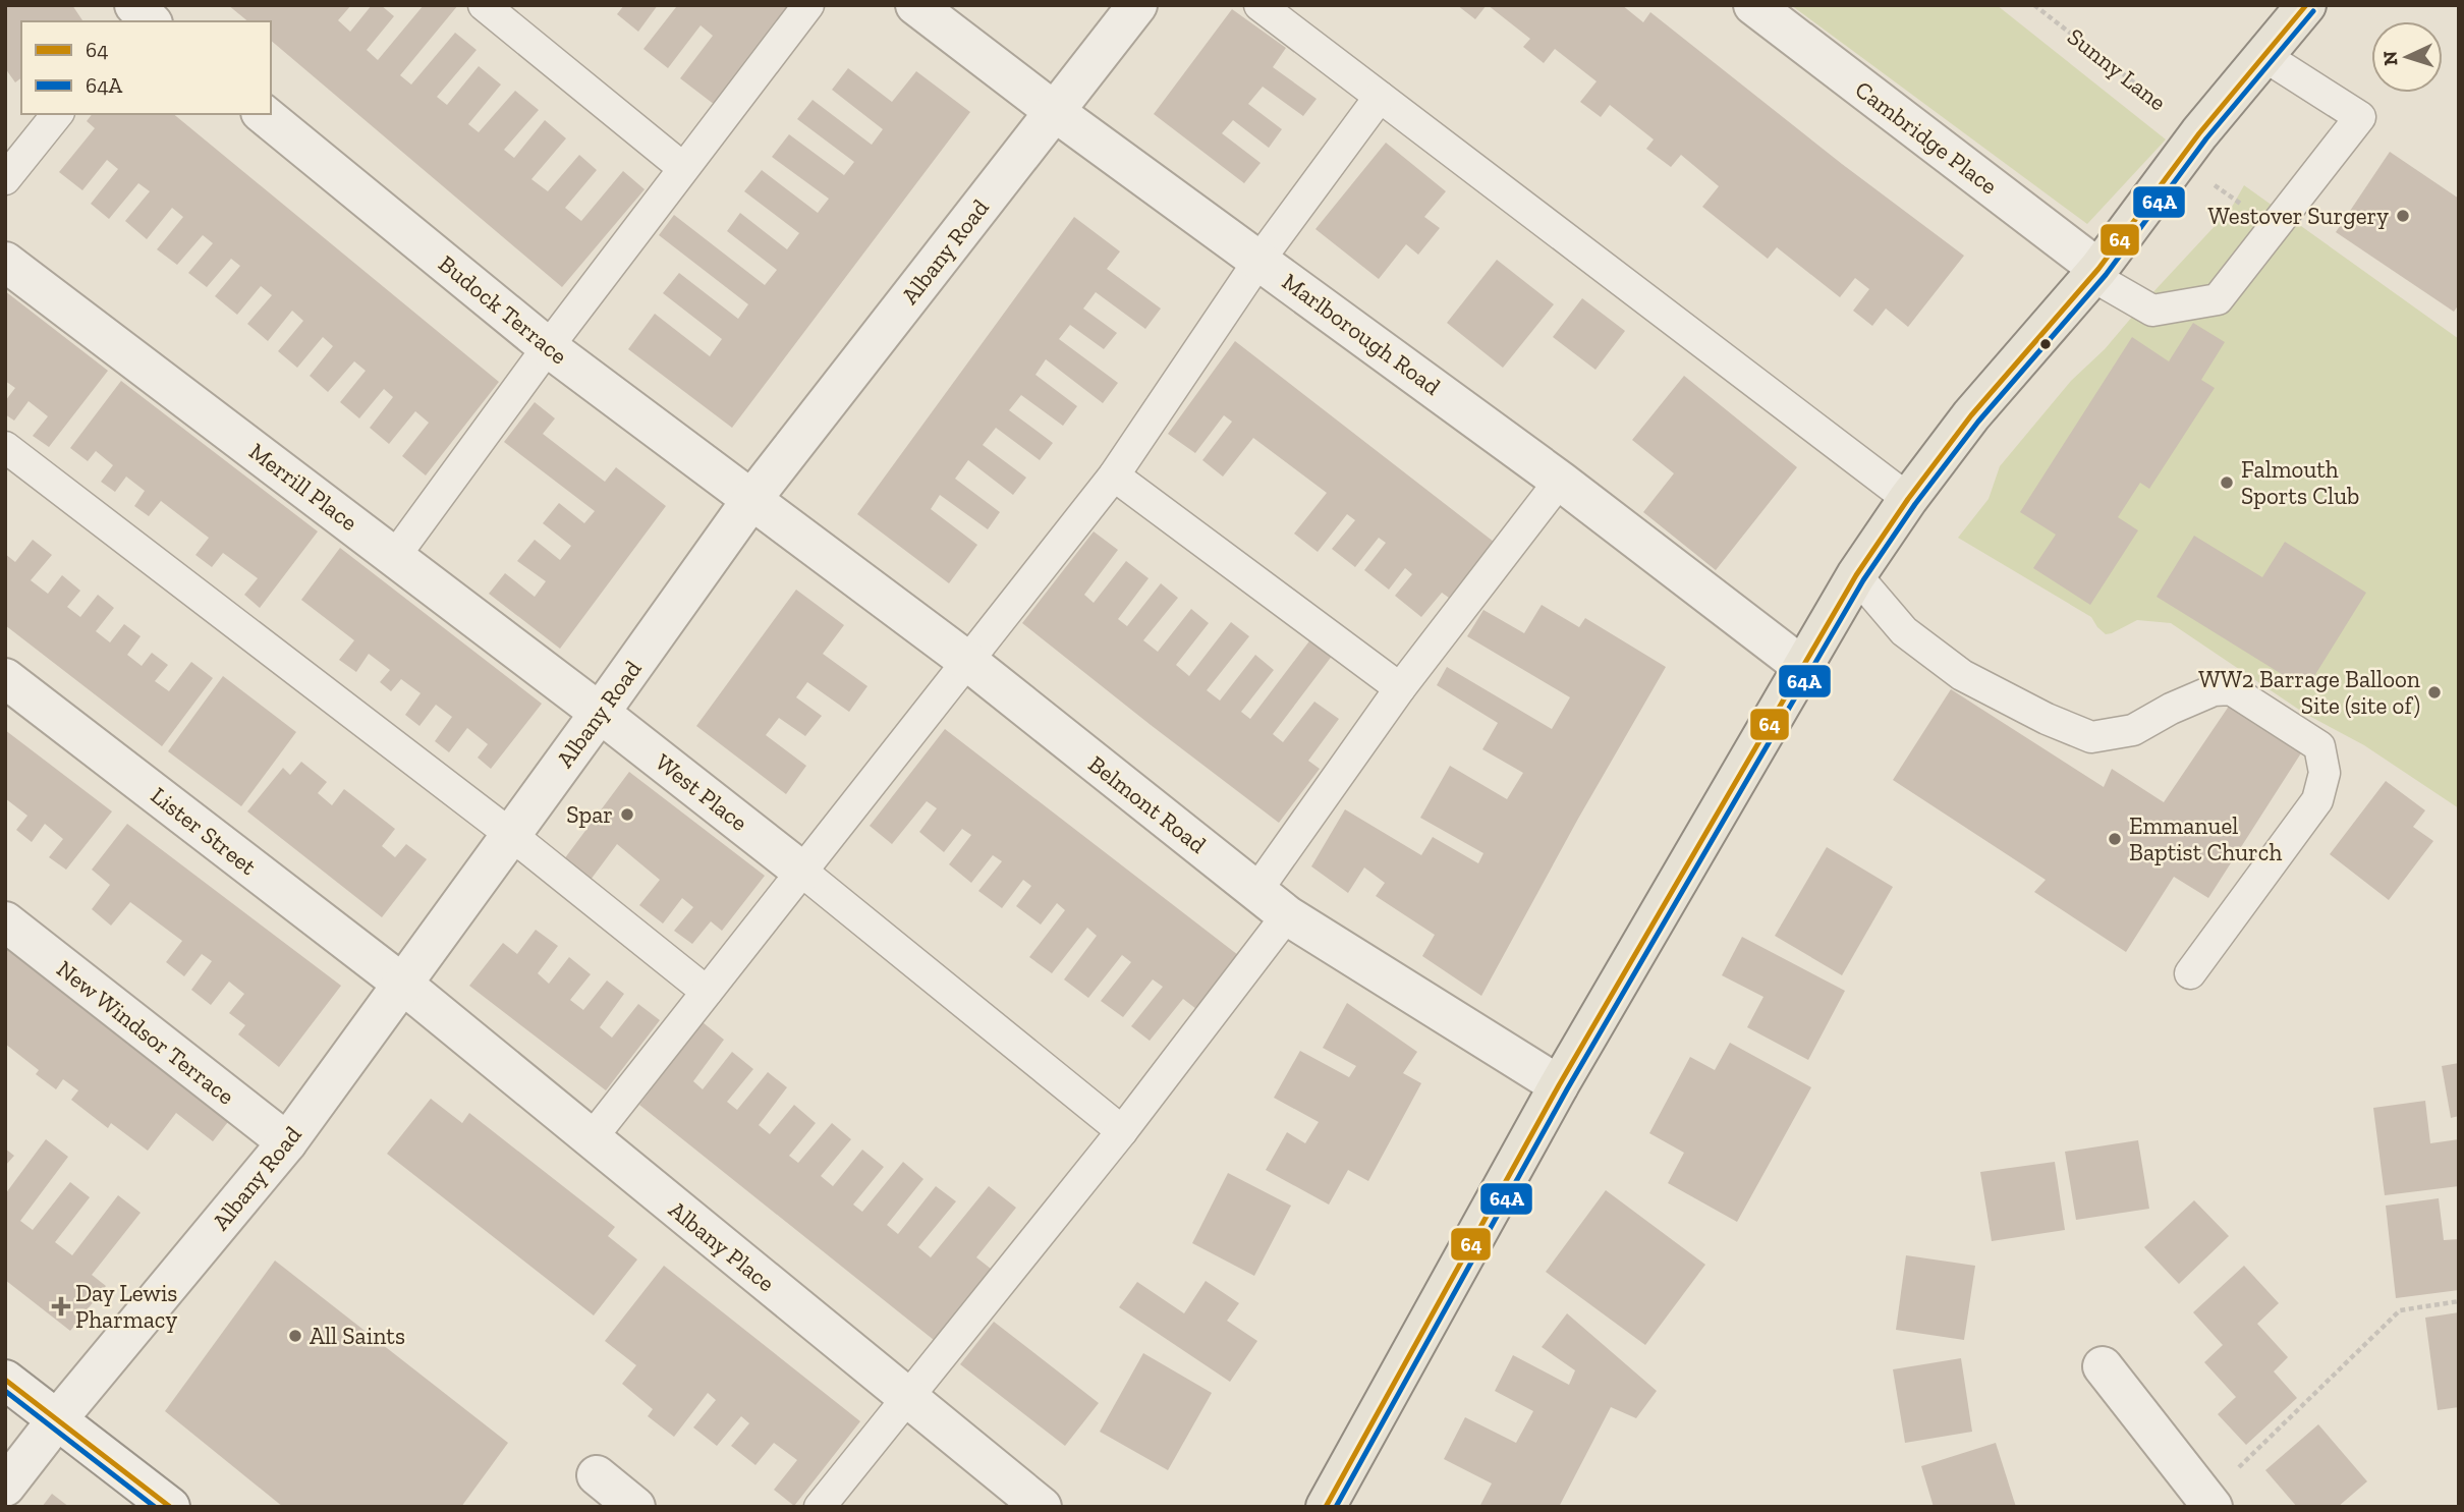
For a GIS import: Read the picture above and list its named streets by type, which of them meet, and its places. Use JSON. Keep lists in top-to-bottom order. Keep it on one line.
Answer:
{"streets":{"street":["Cambridge Place","Albany Road","Budock Terrace","Marlborough Road","Merrill Place","West Place","Belmont Road","Lister Street","New Windsor Terrace","Albany Place"],"path":["Sunny Lane"]},"crossings":[["Albany Road","Budock Terrace"],["Albany Road","Marlborough Road"],["Albany Road","Merrill Place"],["Albany Road","West Place"],["Albany Road","Belmont Road"],["Albany Road","Lister Street"],["Albany Road","New Windsor Terrace"],["Albany Road","Albany Place"],["Budock Terrace","Belmont Road"],["Merrill Place","West Place"],["Lister Street","Albany Place"]],"places":{"other":["Westover Surgery","Falmouth Sports Club","WW2 Barrage Balloon Site (site of)","Spar","Emmanuel Baptist Church","All Saints"],"health":["Day Lewis Pharmacy"]},"lines":["transit line 64","transit line 64A"],"legend":["64","64A"],"north":"left"}
